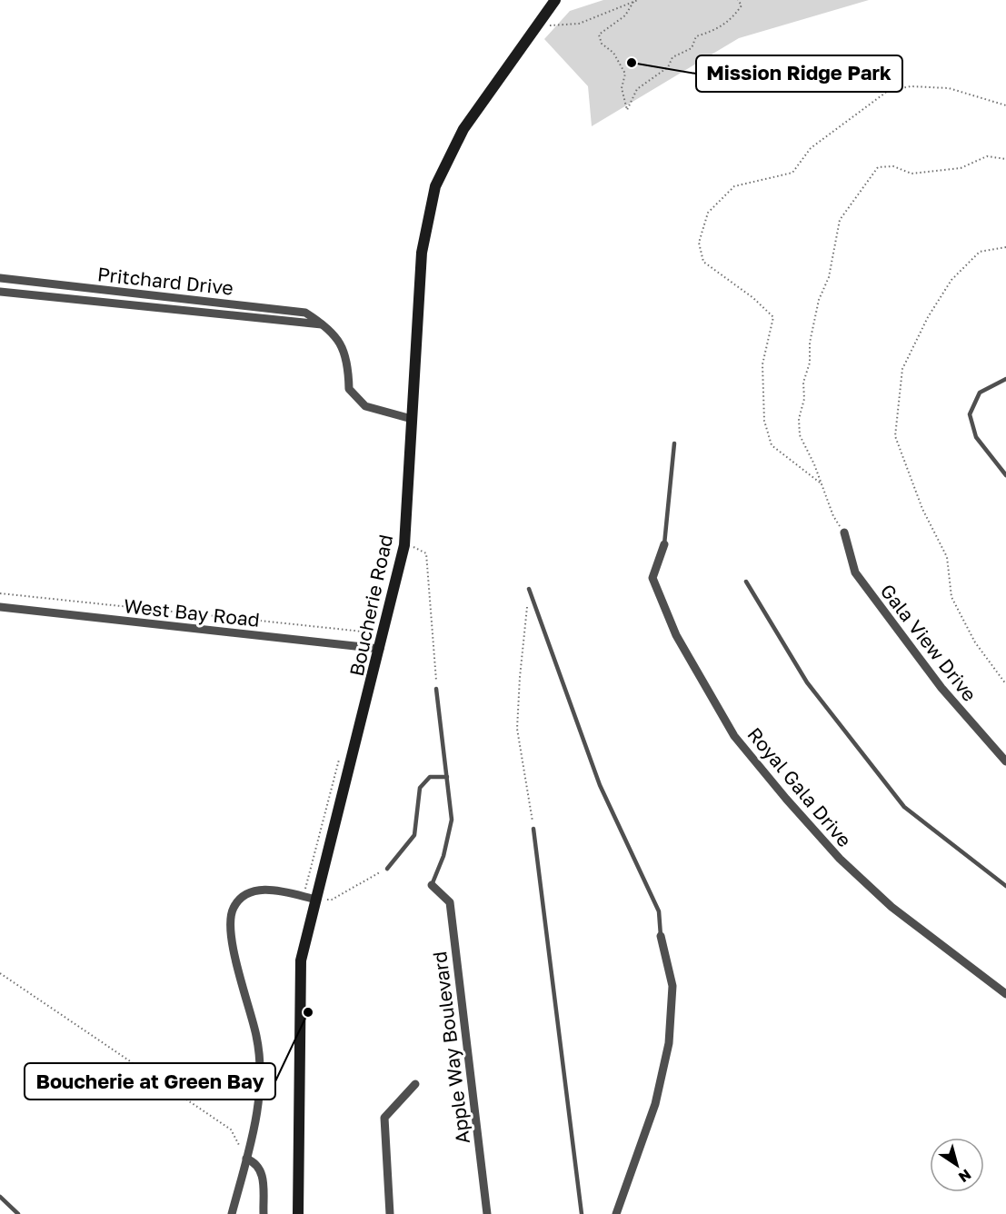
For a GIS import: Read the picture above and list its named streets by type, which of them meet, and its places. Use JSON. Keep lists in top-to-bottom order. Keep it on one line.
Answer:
{"streets":{"main road":["Boucherie Road"],"street":["Pritchard Drive","West Bay Road","Gala View Drive","Royal Gala Drive","Apple Way Boulevard"]},"crossings":[["Pritchard Drive","Boucherie Road"],["Boucherie Road","West Bay Road"]],"places":["Mission Ridge Park","Boucherie at Green Bay"],"north":"bottom right"}
